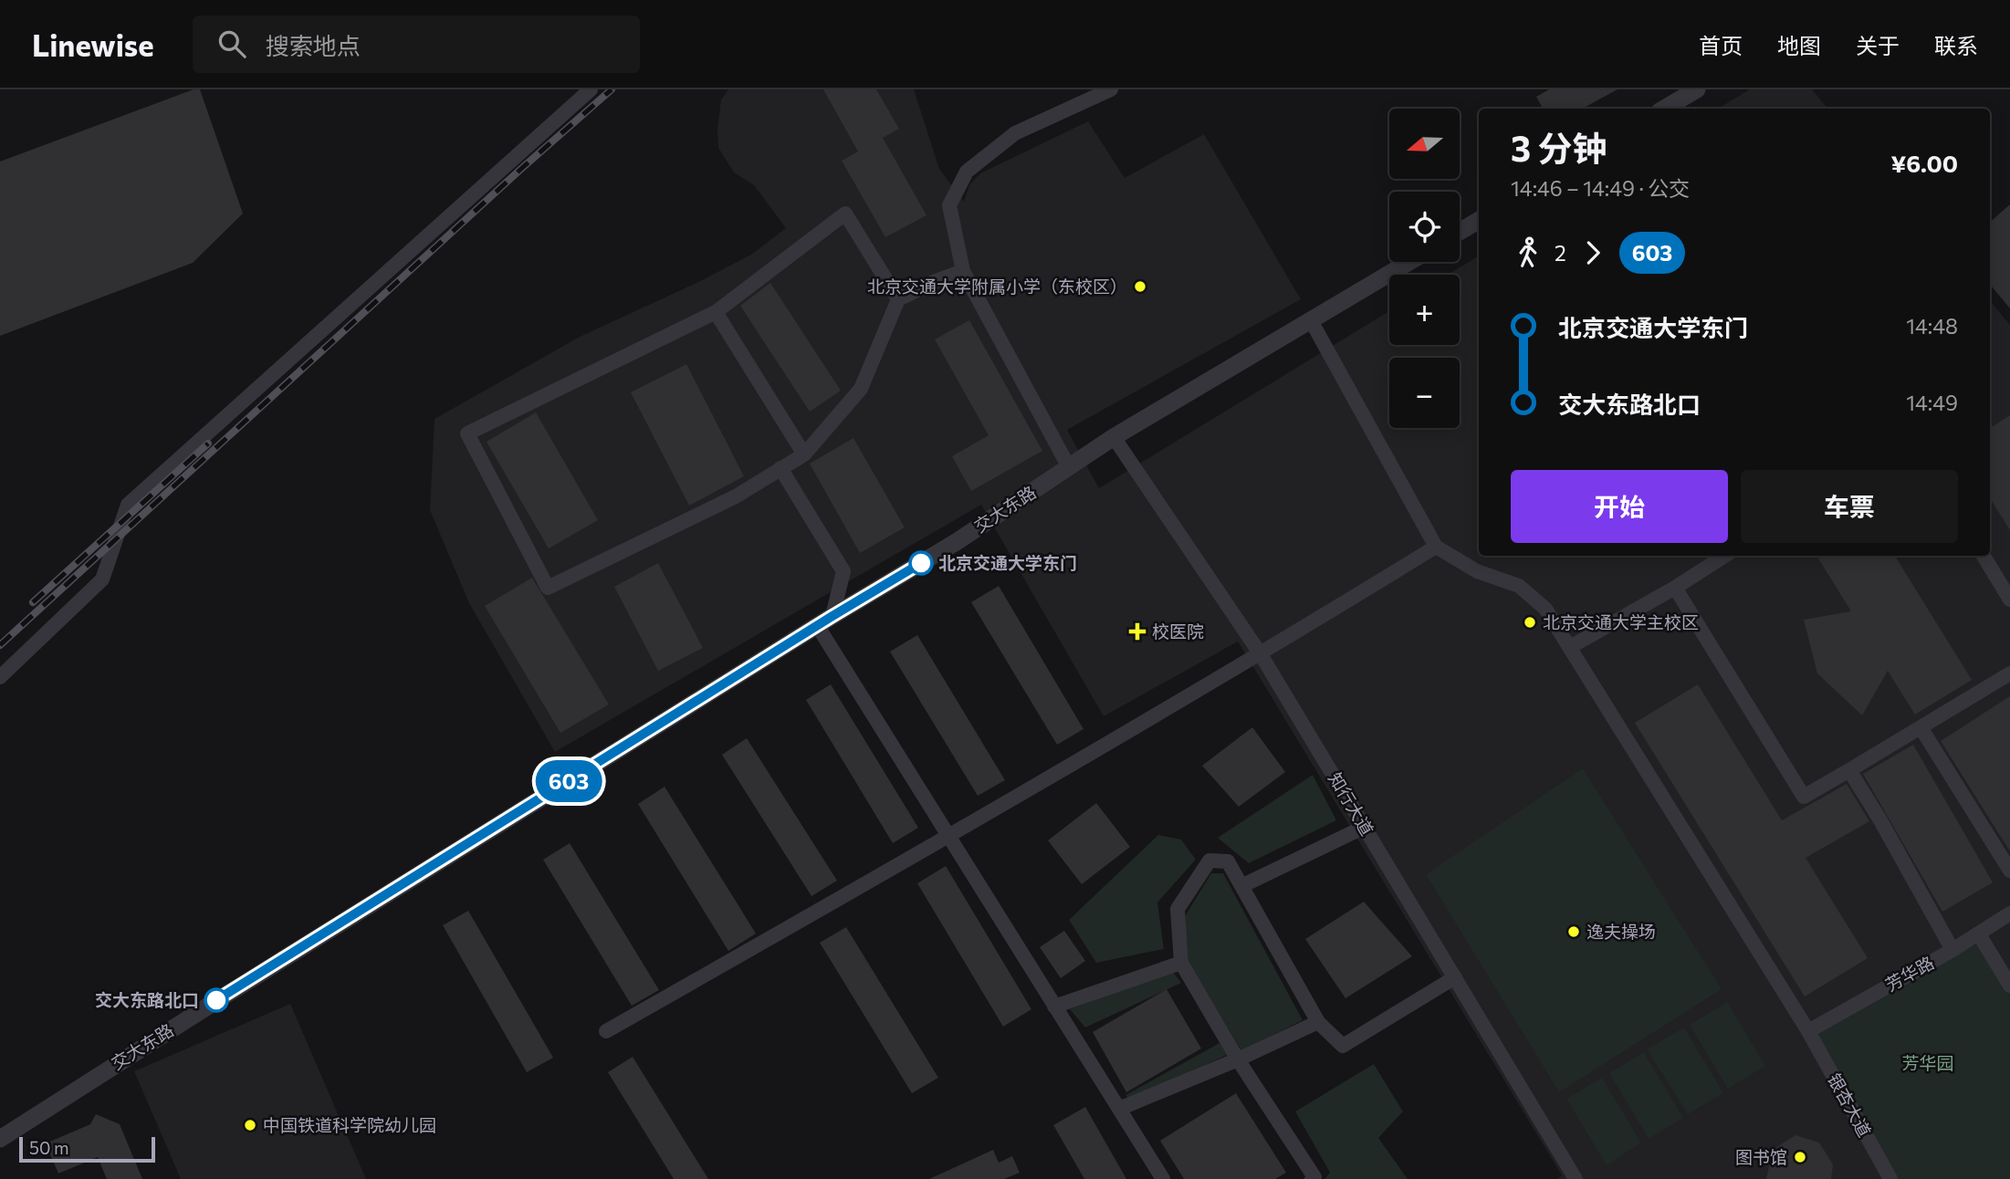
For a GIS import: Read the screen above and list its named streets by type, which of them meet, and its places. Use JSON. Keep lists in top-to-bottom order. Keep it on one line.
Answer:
{"streets":{"street":["交大东路","知行大道","芳华路","银杏大道"]},"crossings":[["交大东路","知行大道"],["芳华路","银杏大道"]],"parks":["芳华园"],"places":{"other":["北京交通大学附属小学（东校区）","北京交通大学东门","北京交通大学主校区","逸夫操场","交大东路北口","中国铁道科学院幼儿园","图书馆"],"health":["校医院"]},"lines":["bus line 603"],"scale_bar":"50 m","north":"left","page":{"header":"Linewise","search":"搜索地点","nav":["首页","地图","关于","联系"],"on_map":"603","map_buttons":["+","−"],"heading":["3 分钟","14:46 – 14:49 · 公交","¥6.00"],"legs":["2","603"],"list":[{"name":"北京交通大学东门","value":"14:48"},{"name":"交大东路北口","value":"14:49"}],"buttons":["开始","车票"],"scale":"50 m"}}
